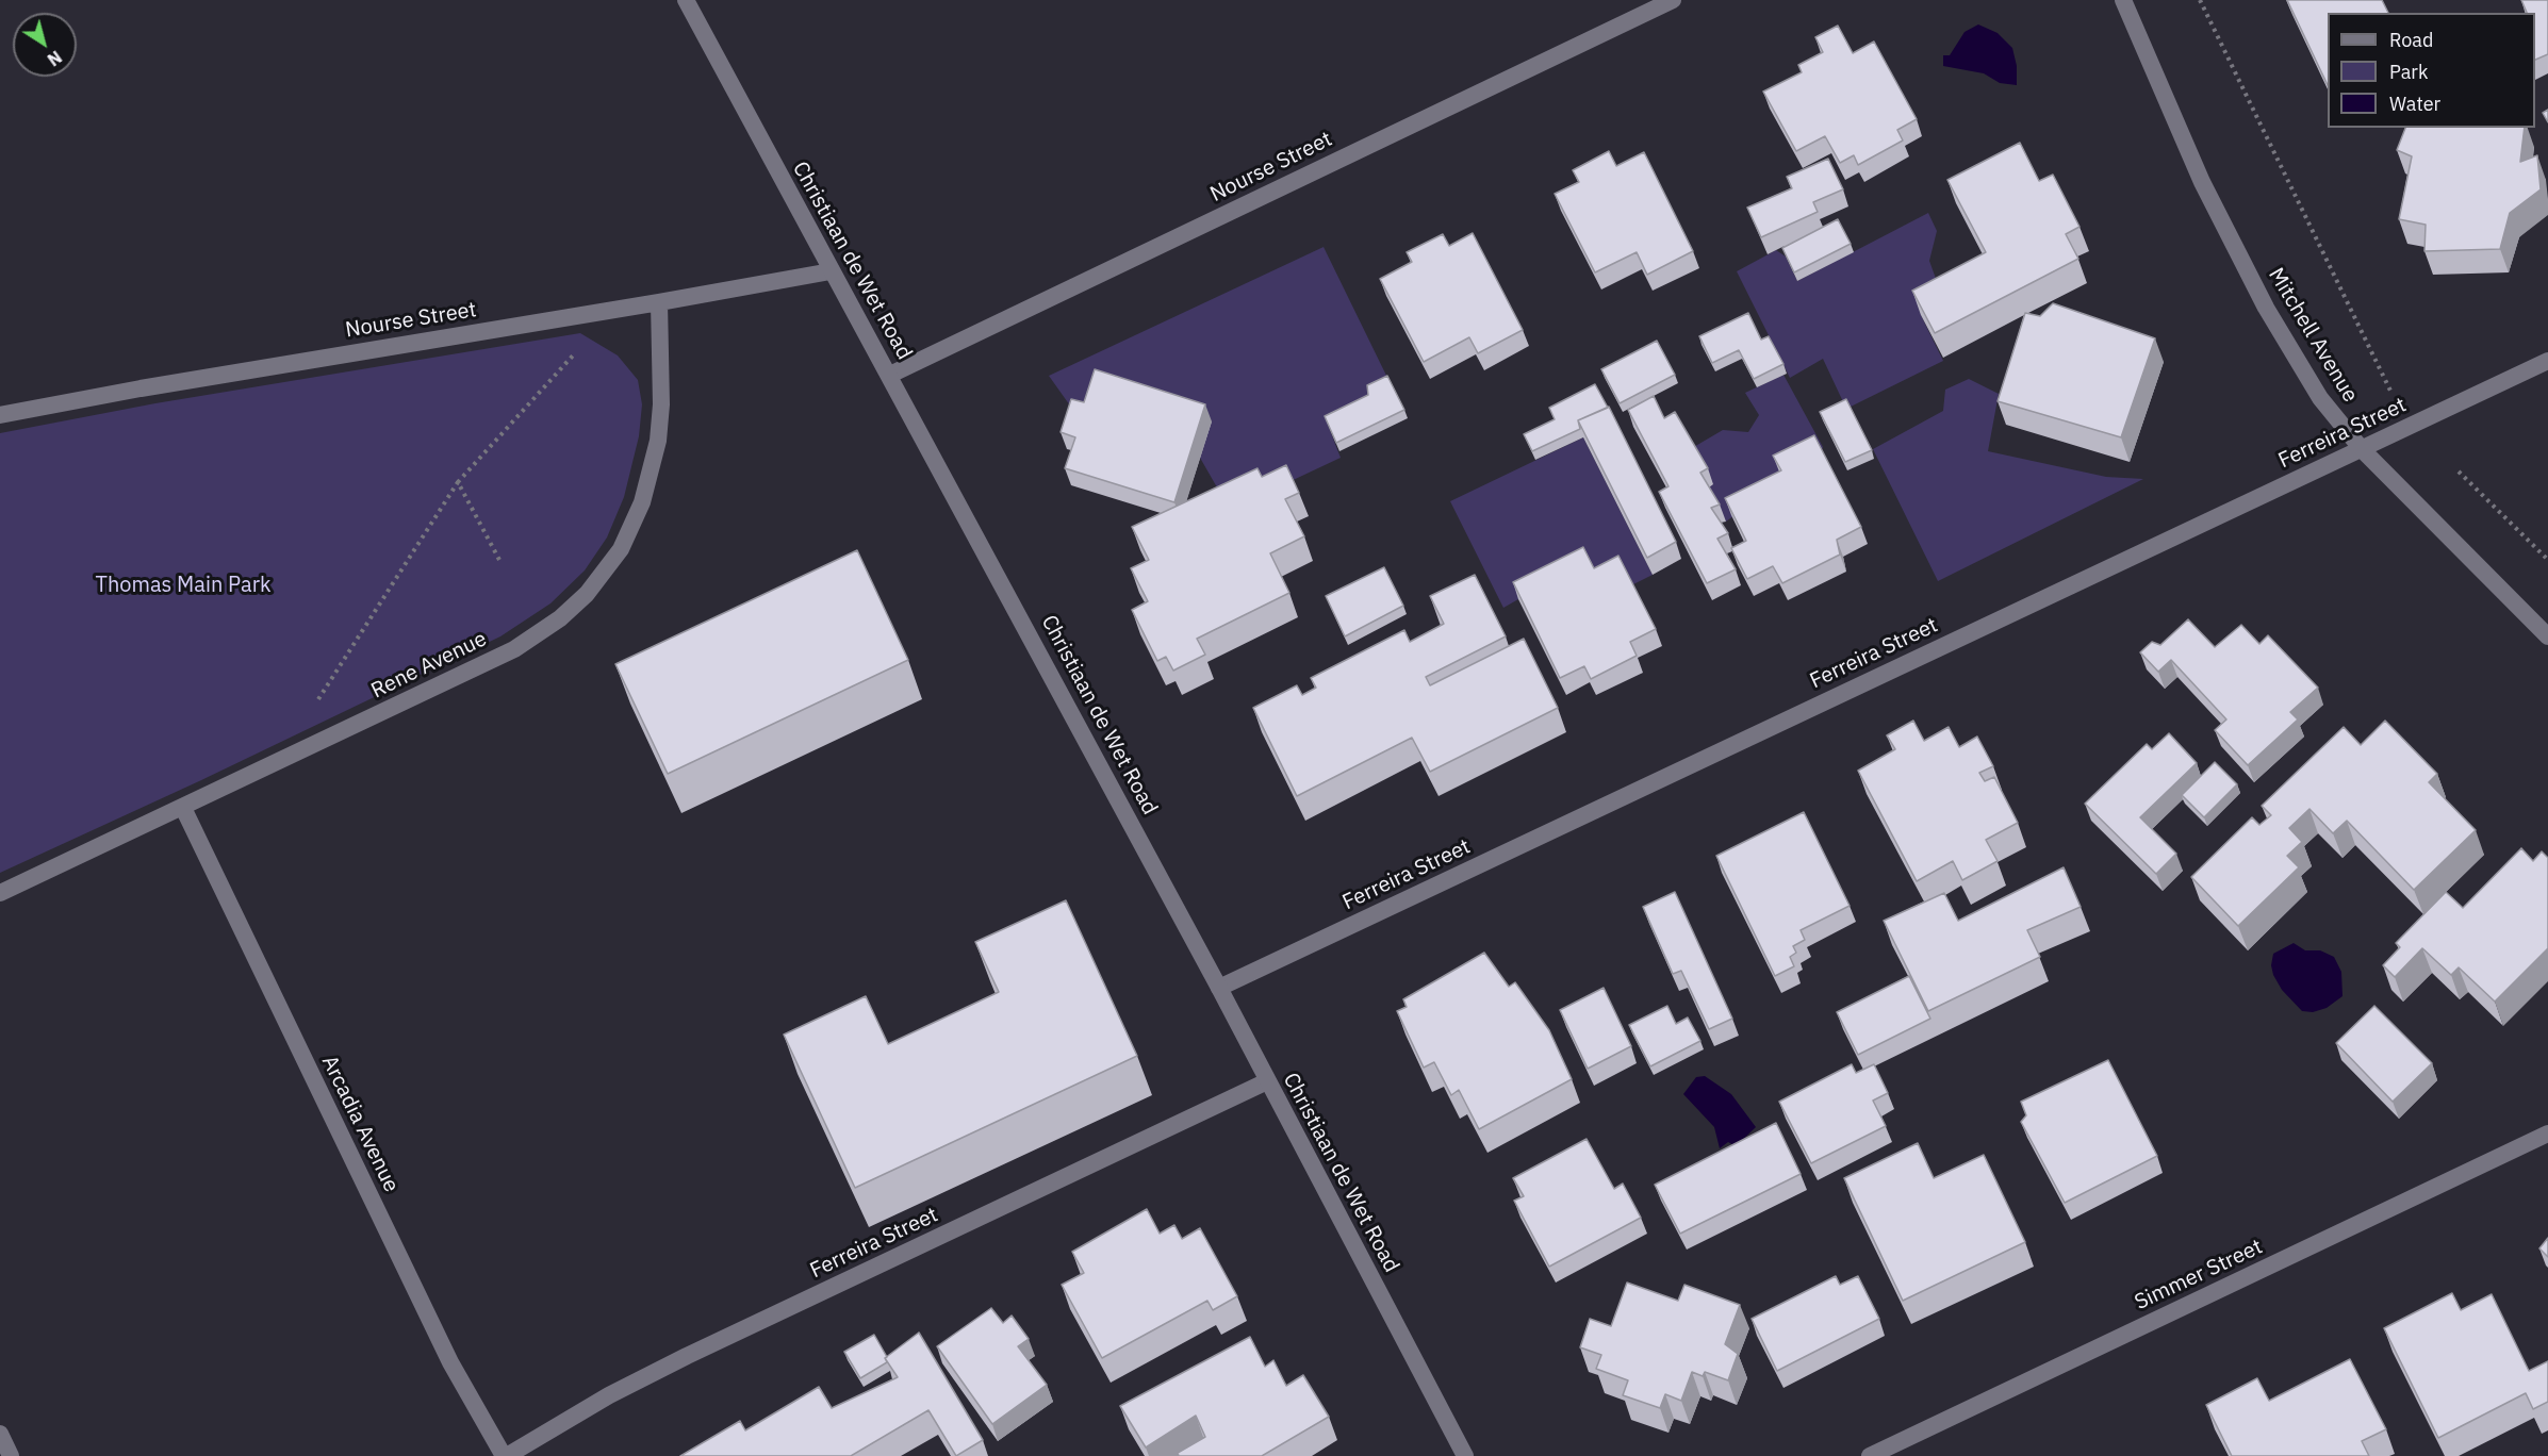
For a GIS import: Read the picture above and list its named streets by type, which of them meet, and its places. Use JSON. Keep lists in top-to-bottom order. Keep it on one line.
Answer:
{"streets":{"street":["Nourse Street","Christiaan de Wet Road","Mitchell Avenue","Ferreira Street","Rene Avenue","Arcadia Avenue","Simmer Street"]},"crossings":[["Nourse Street","Christiaan de Wet Road"],["Nourse Street","Rene Avenue"],["Christiaan de Wet Road","Ferreira Street"],["Mitchell Avenue","Ferreira Street"],["Ferreira Street","Arcadia Avenue"],["Rene Avenue","Arcadia Avenue"]],"parks":["Thomas Main Park"],"legend":["Road","Park","Water"],"north":"bottom right"}
